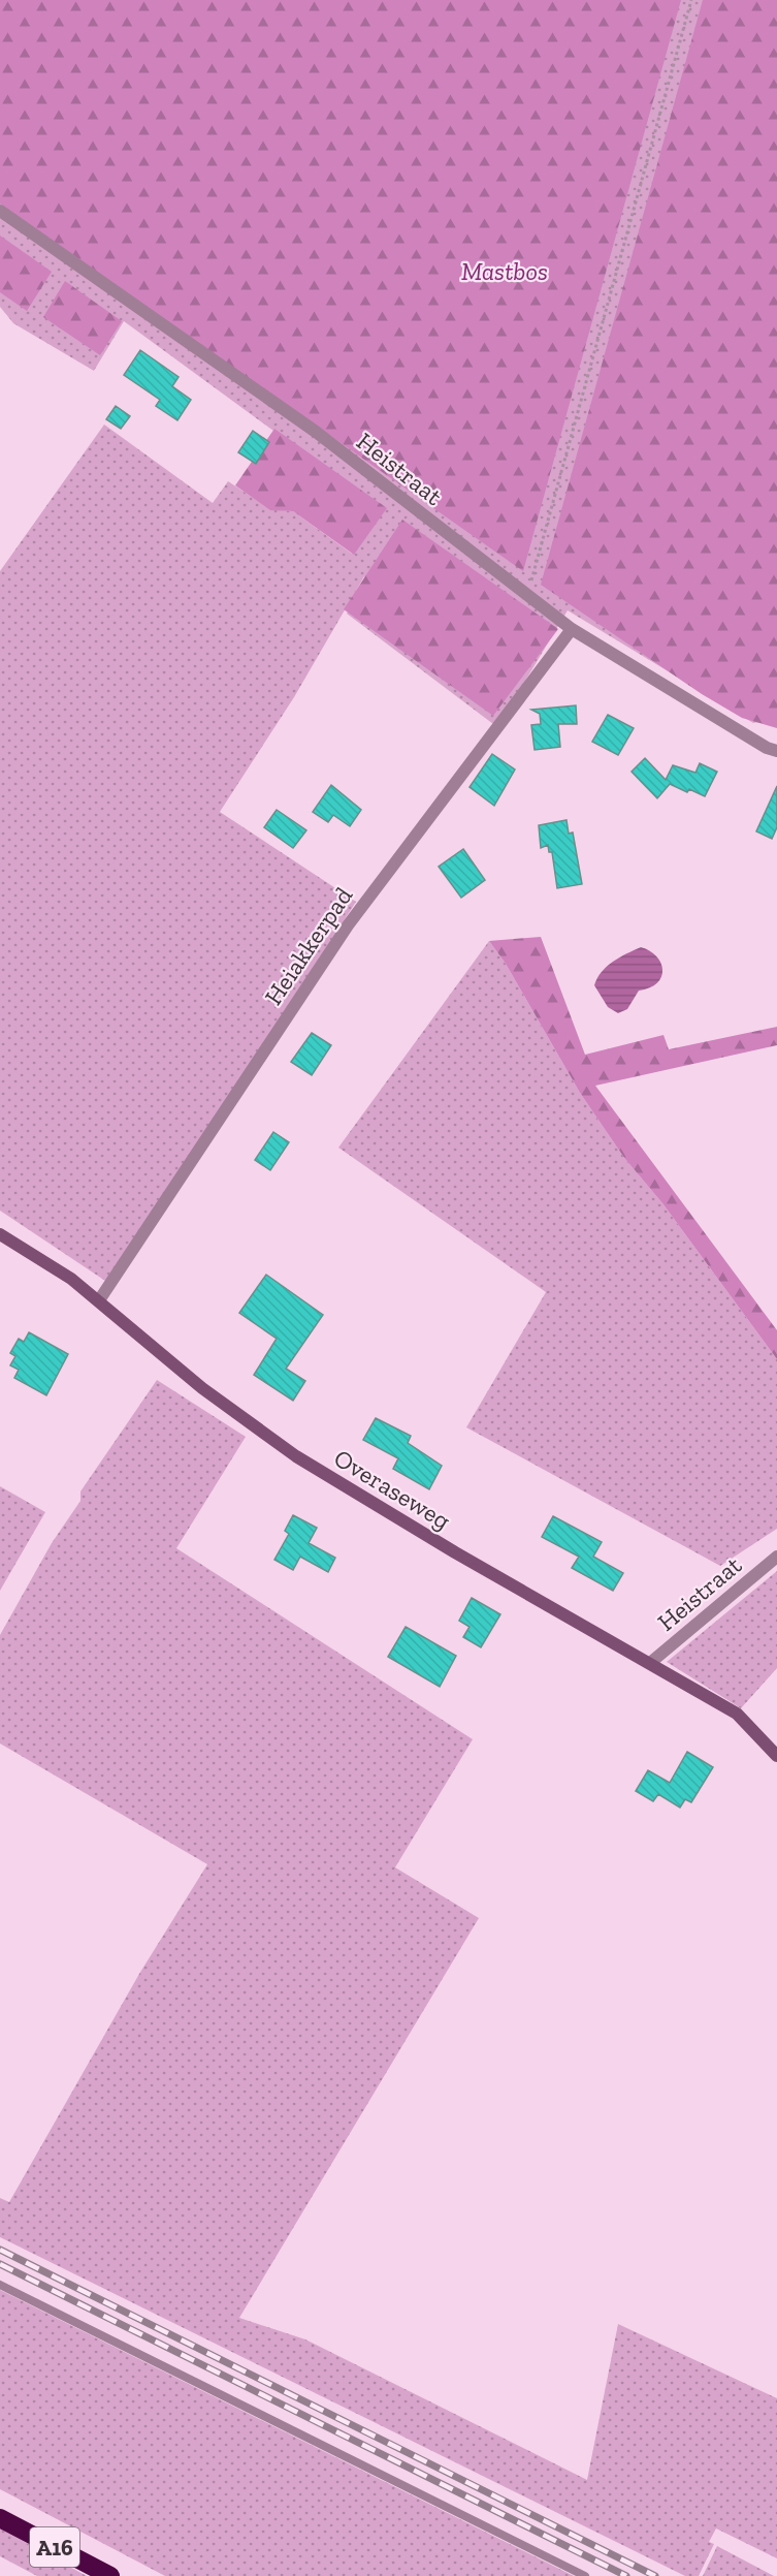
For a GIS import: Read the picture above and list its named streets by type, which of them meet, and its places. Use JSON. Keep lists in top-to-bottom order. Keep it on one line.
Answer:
{"streets":{"highway":["A16"],"street":["Heistraat","Heiakkerpad","Overaseweg"]},"crossings":[["Heistraat","Heiakkerpad"],["Heistraat","Overaseweg"],["Heiakkerpad","Overaseweg"]],"parks":["Mastbos"]}
